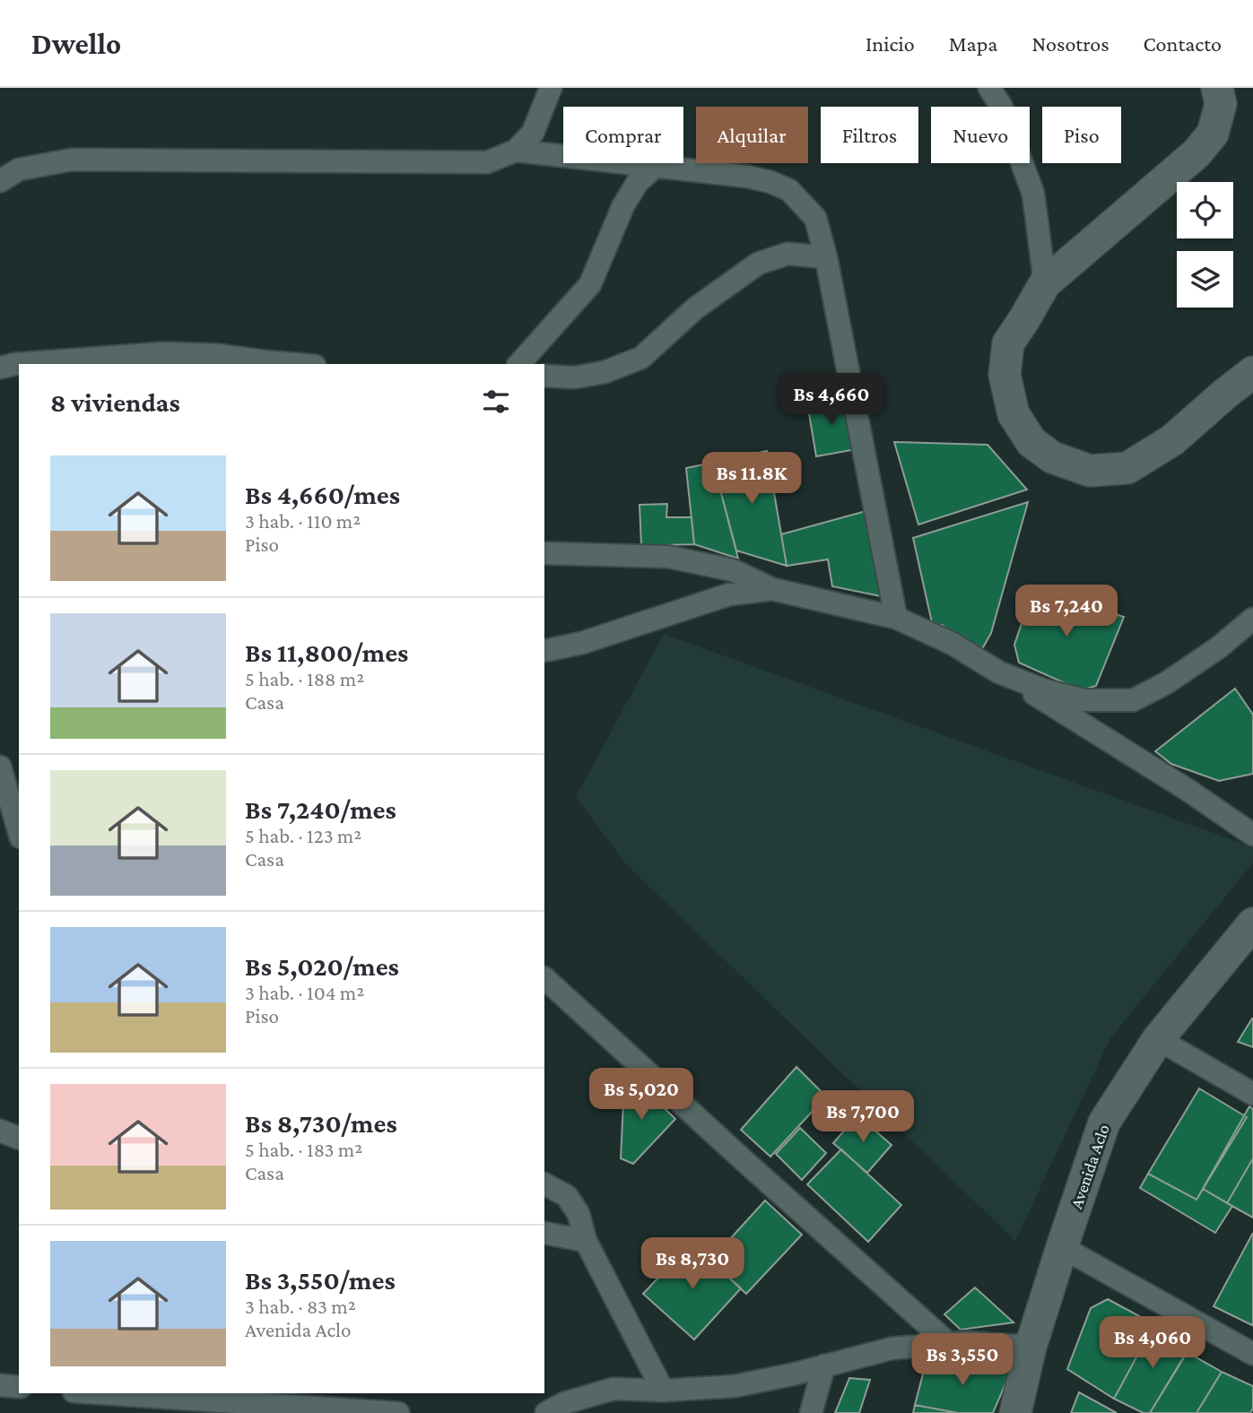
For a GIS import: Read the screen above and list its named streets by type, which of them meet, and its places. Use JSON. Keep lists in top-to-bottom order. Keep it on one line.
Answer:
{"streets":{"street":["Avenida Aclo"]},"page":{"header":"Dwello","nav":["Inicio","Mapa","Nosotros","Contacto"],"chip":["Comprar","Alquilar","Filtros","Nuevo","Piso"],"heading":"8 viviendas","price":["Bs 4,660","Bs 11.8K","Bs 7,240","Bs 5,020","Bs 7,700","Bs 8,730","Bs 4,060","Bs 3,550"],"list":[{"name":"Bs 4,660/mes","note":"3 hab. · 110 m² · Piso"},{"name":"Bs 11,800/mes","note":"5 hab. · 188 m² · Casa"},{"name":"Bs 7,240/mes","note":"5 hab. · 123 m² · Casa"},{"name":"Bs 5,020/mes","note":"3 hab. · 104 m² · Piso"},{"name":"Bs 8,730/mes","note":"5 hab. · 183 m² · Casa"},{"name":"Bs 3,550/mes","note":"3 hab. · 83 m² · Avenida Aclo"}]}}
